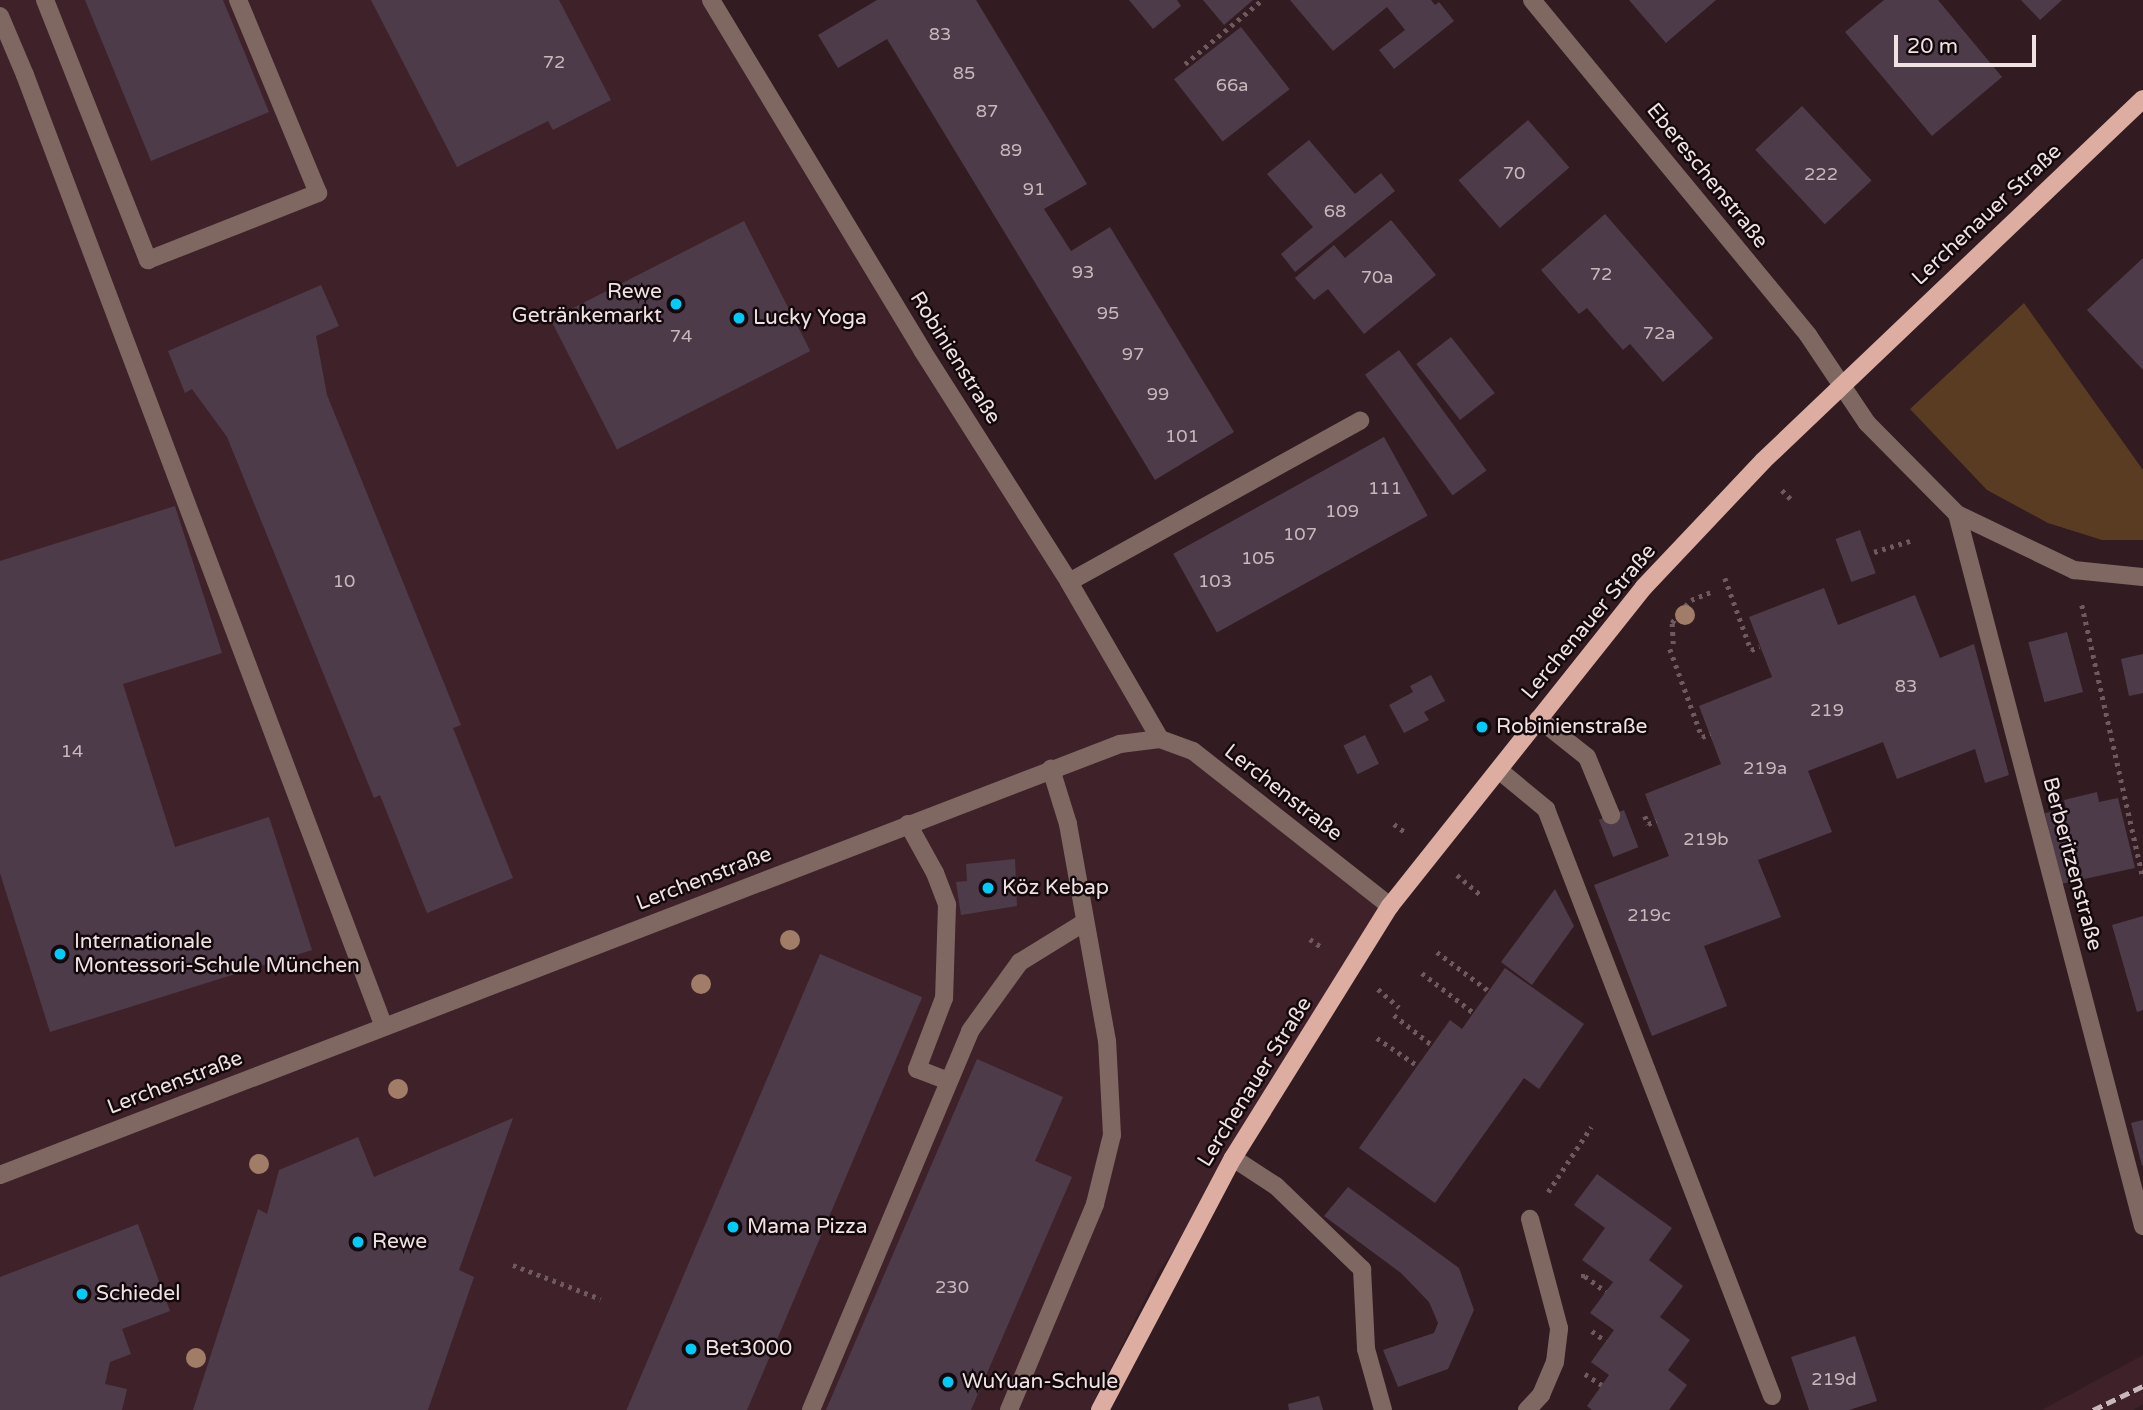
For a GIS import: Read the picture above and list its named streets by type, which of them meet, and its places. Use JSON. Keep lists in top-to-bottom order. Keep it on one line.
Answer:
{"streets":{"main road":["Lerchenauer Straße"],"street":["Ebereschenstraße","Robinienstraße","Lerchenstraße","Berberitzenstraße"]},"crossings":[["Ebereschenstraße","Lerchenauer Straße"],["Lerchenauer Straße","Lerchenstraße"],["Robinienstraße","Lerchenstraße"]],"places":["Rewe Getränkemarkt","Lucky Yoga","Robinienstraße","Köz Kebap","Internationale Montessori-Schule München","Mama Pizza","Rewe","Schiedel","Bet3000","WuYuan-Schule"],"house_numbers":["83","72","85","66a","87","89","70","222","91","68","93","72","70a","95","72a","74","97","99","101","111","109","107","105","10","103","83","219","14","219a","219b","219c","230","219d"],"scale_bar":"20 m"}
